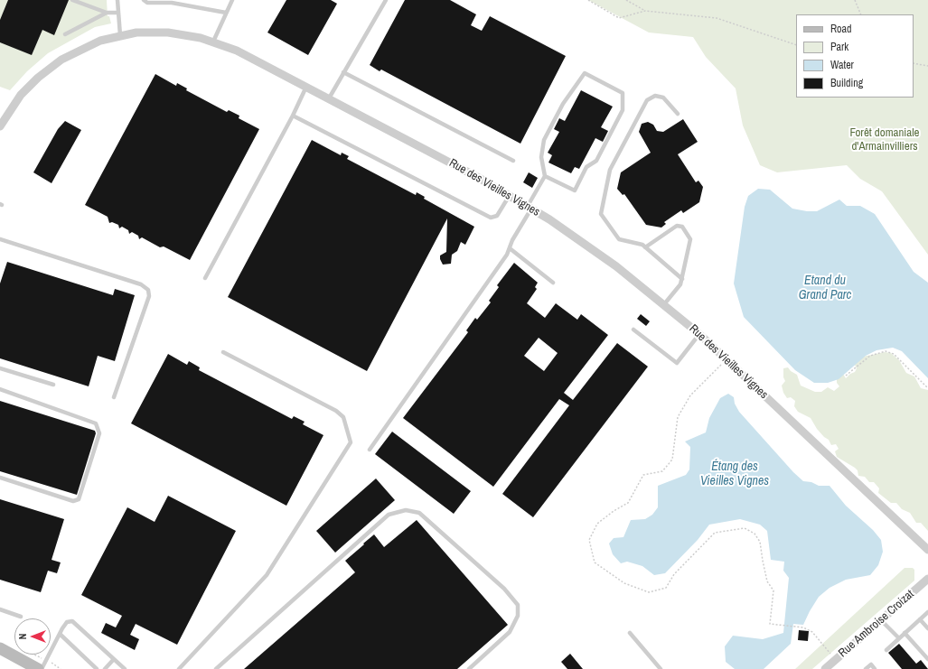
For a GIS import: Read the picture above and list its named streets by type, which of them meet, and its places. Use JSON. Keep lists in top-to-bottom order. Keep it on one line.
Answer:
{"streets":{"street":["Rue des Vieilles Vignes","Rue Ambroise Croizat"]},"water":["Etand du Grand Parc","Étang des Vieilles Vignes"],"parks":["Forêt domaniale d'Armainvilliers"],"legend":["Road","Park","Water","Building"],"north":"left"}
